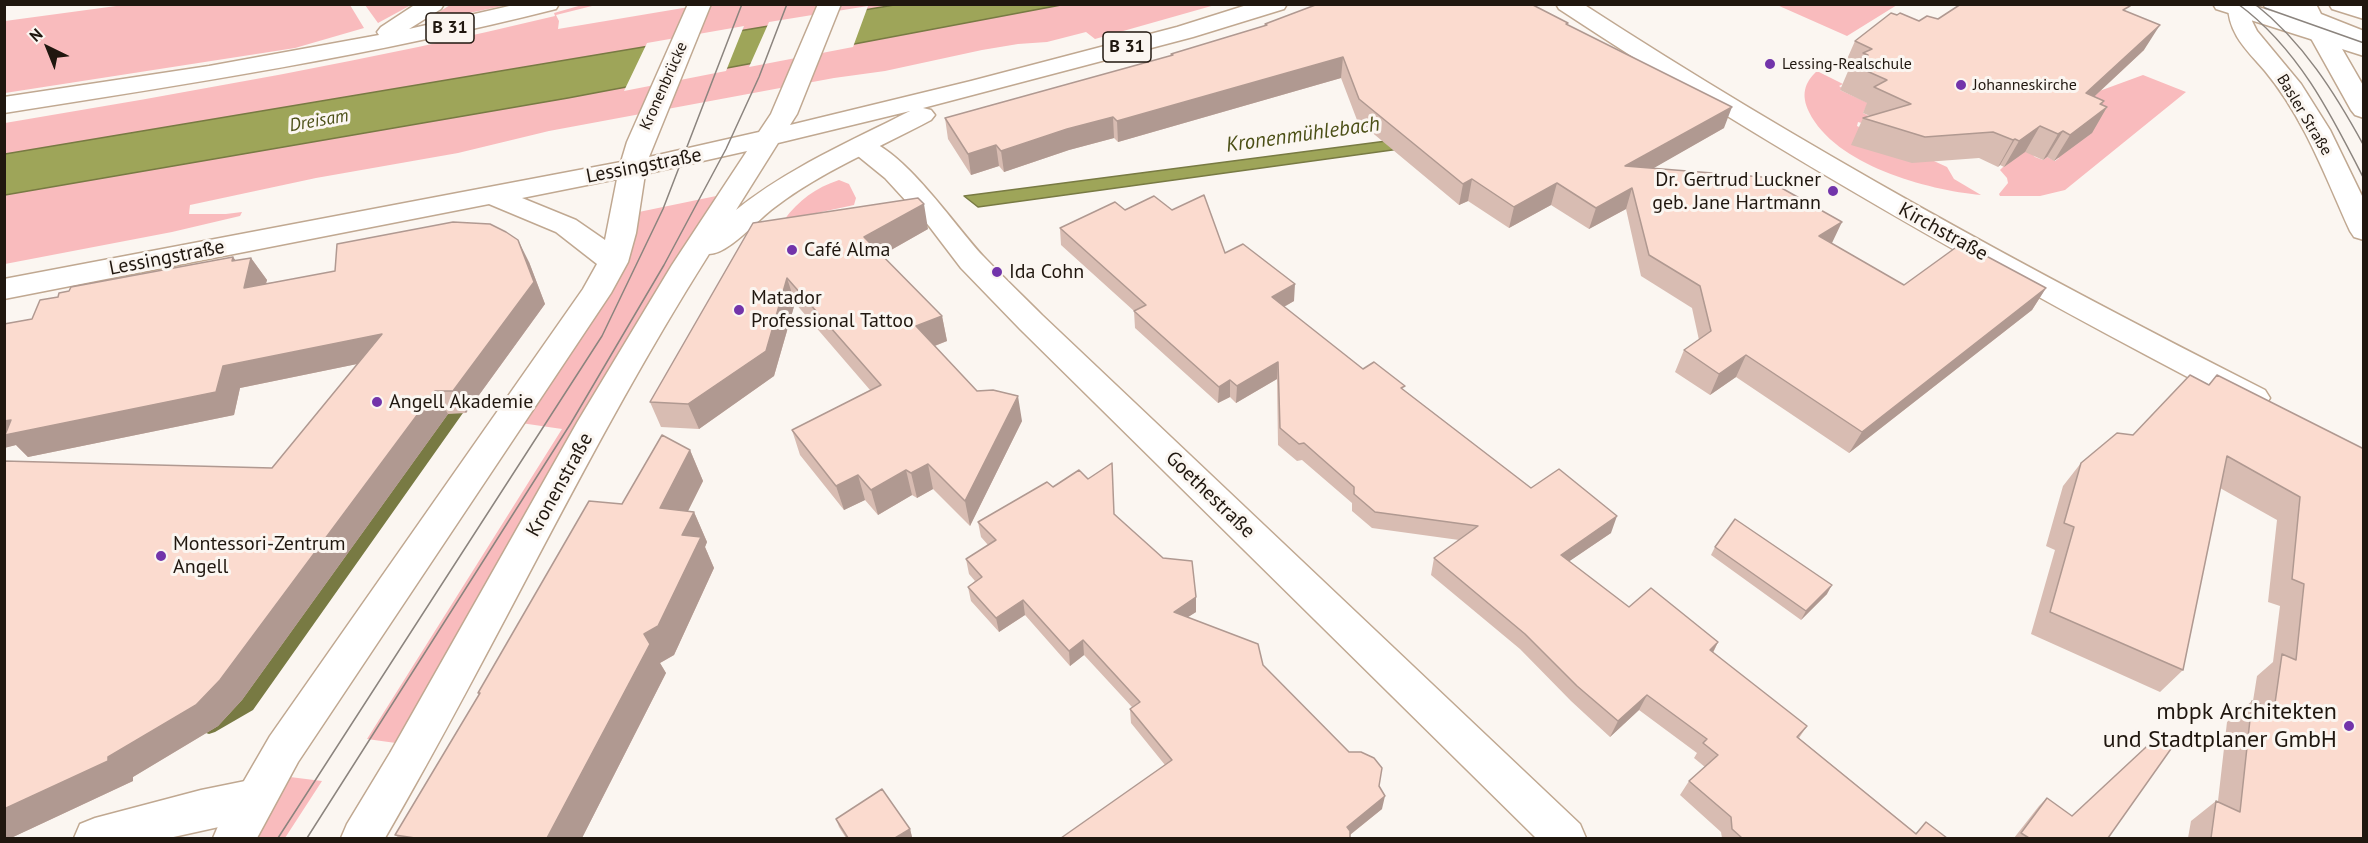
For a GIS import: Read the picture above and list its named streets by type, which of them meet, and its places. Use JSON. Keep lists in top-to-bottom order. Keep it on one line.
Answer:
{"streets":{"main road":["B 31","Kronenbrücke","Basler Straße","Lessingstraße","Kirchstraße","Kronenstraße","Goethestraße"]},"crossings":[["Kronenbrücke","Lessingstraße"],["Lessingstraße","Kronenstraße"]],"water":["Dreisam","Kronenmühlebach"],"places":["Lessing-Realschule","Johanneskirche","Dr. Gertrud Luckner geb. Jane Hartmann","Café Alma","Ida Cohn","Matador Professional Tattoo","Angell Akademie","Montessori-Zentrum Angell","mbpk Architekten und Stadtplaner GmbH"],"north":"top left"}
